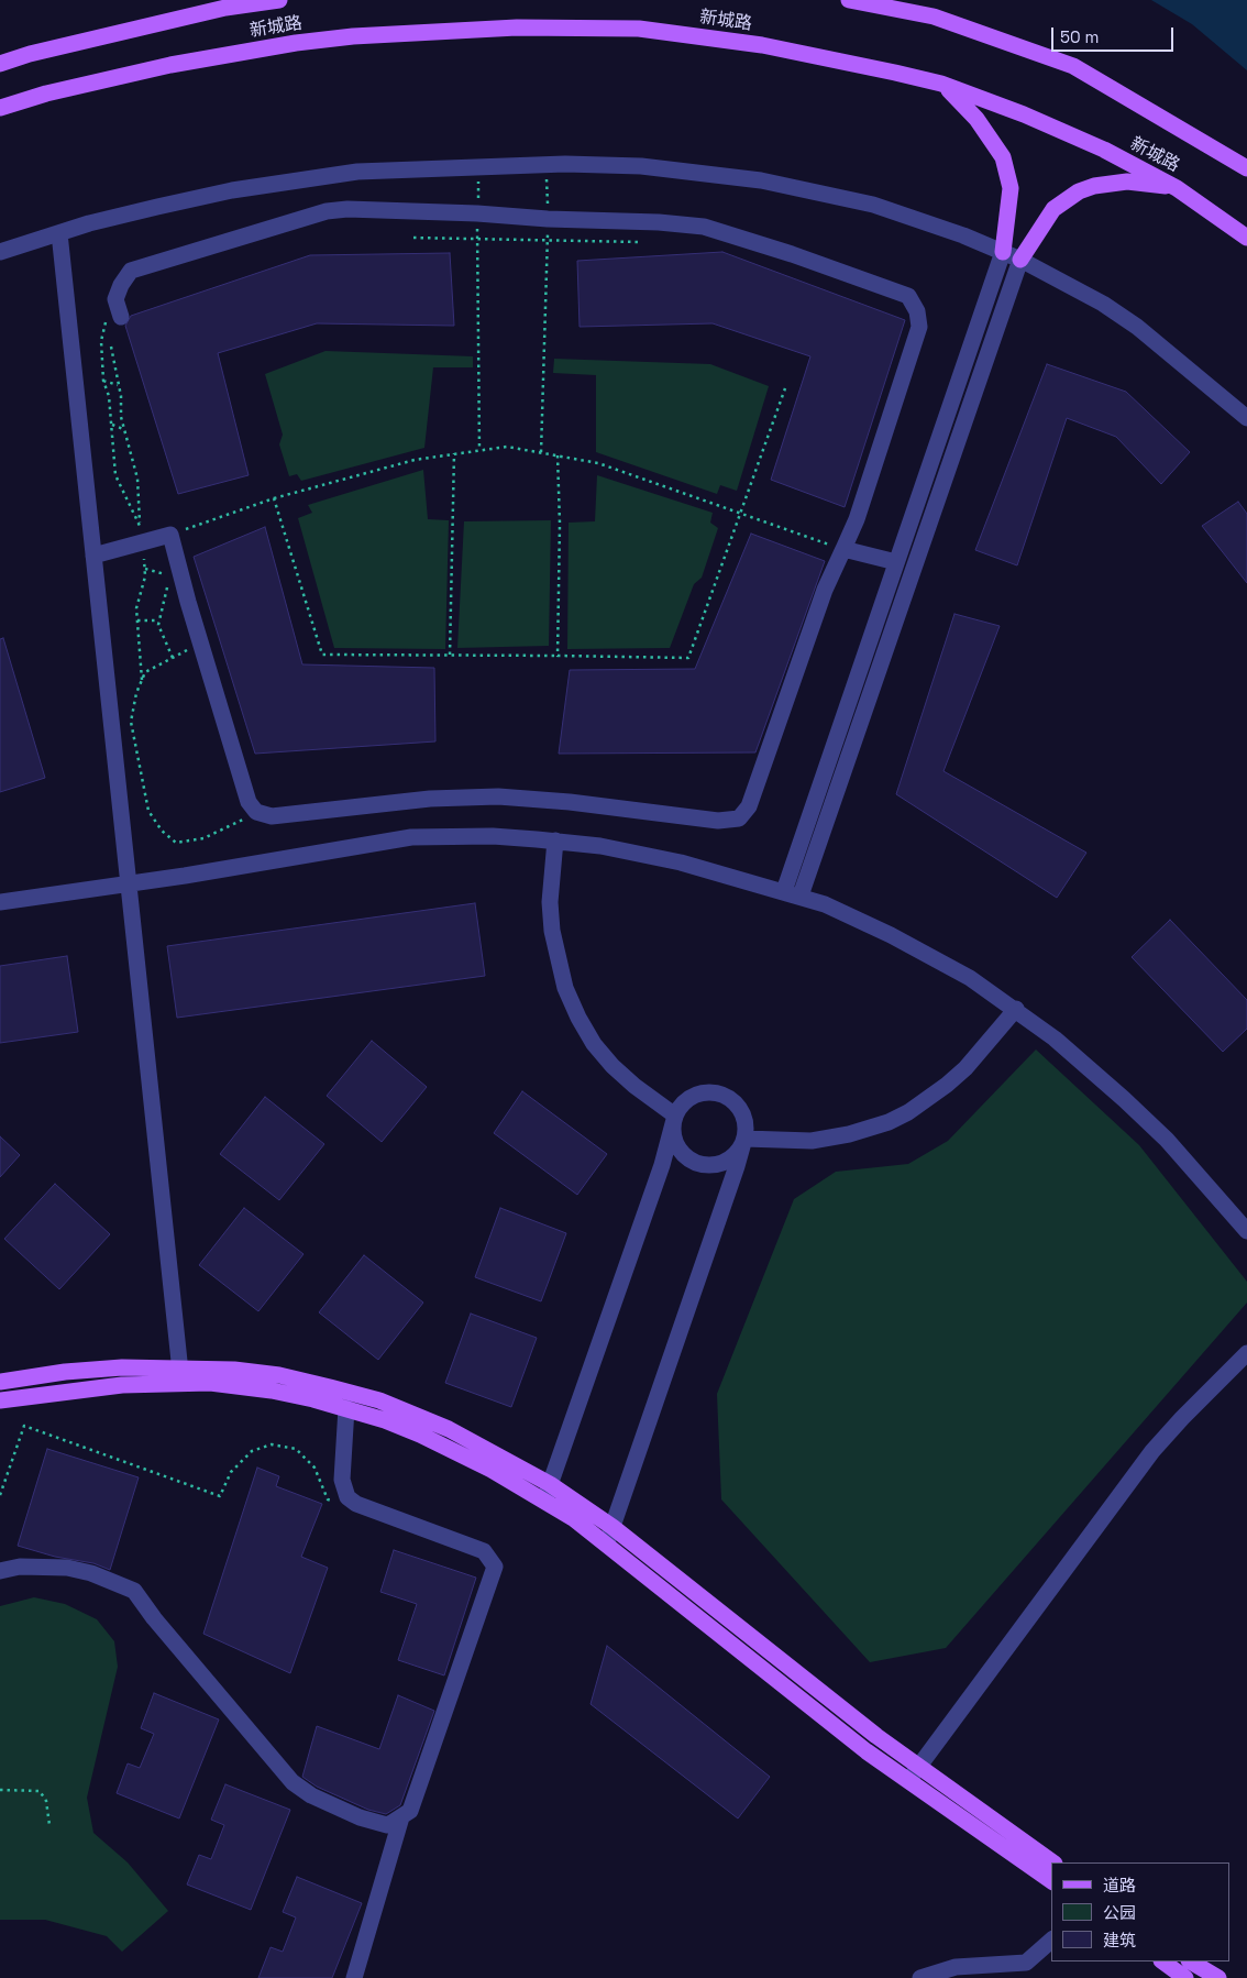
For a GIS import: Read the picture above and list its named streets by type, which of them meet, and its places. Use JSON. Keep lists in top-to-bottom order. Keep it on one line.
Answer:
{"streets":{"main road":["新城路"]},"legend":["道路","公园","建筑"],"scale_bar":"50 m"}
